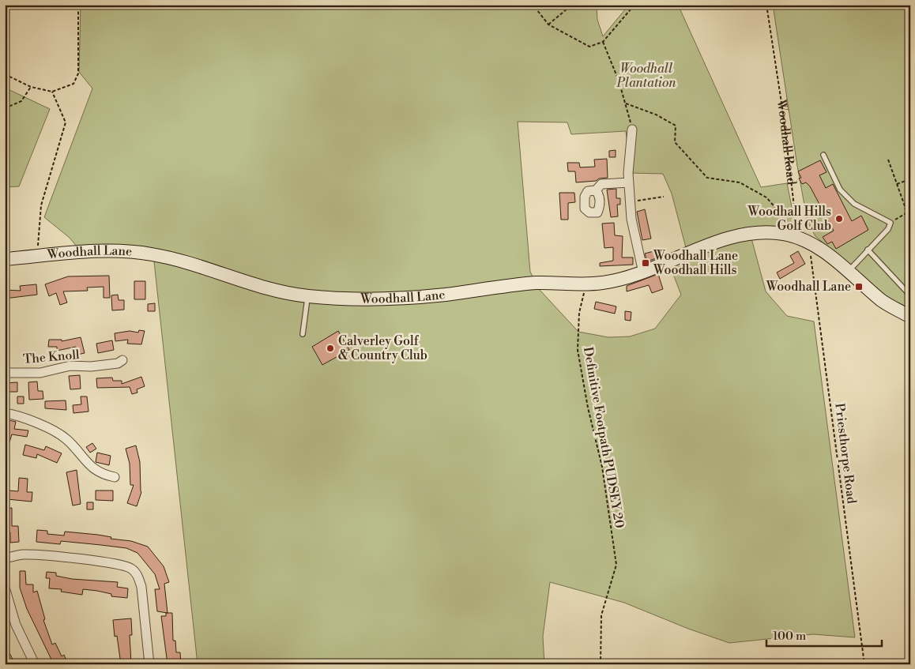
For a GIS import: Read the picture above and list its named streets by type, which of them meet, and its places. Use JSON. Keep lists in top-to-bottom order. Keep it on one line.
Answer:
{"streets":{"street":["Woodhall Lane","The Knoll"],"path":["Woodhall Road","Definitive Footpath PUDSEY 20","Priesthorpe Road"]},"crossings":[["Woodhall Road","Woodhall Lane"],["Woodhall Lane","Definitive Footpath PUDSEY 20"]],"parks":["Woodhall Plantation"],"places":{"other":["Woodhall Hills Golf Club","Calverley Golf & Country Club"],"transit":["Woodhall Lane Woodhall Hills","Woodhall Lane"]},"scale_bar":"100 m"}
